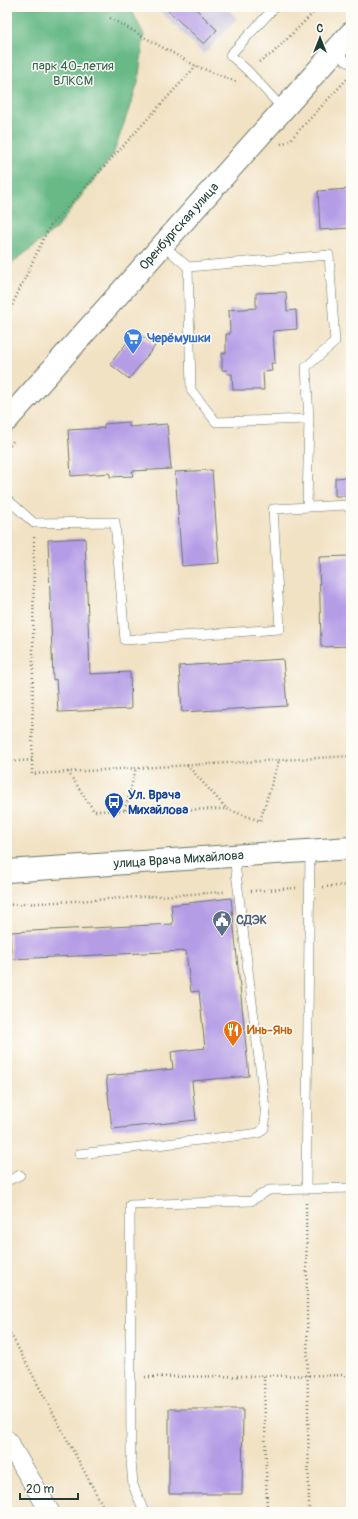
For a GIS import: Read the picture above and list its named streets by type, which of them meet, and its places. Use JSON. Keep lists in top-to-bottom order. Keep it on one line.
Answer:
{"streets":{"street":["Оренбургская улица","улица Врача Михайлова"]},"parks":["парк 40-летия ВЛКСМ"],"places":{"supermarket":["Черёмушки"],"bus stop":["Ул. Врача Михайлова"],"public building":["СДЭК"],"restaurant":["Инь-Янь"]},"scale_bar":"20 m","north":"top"}
